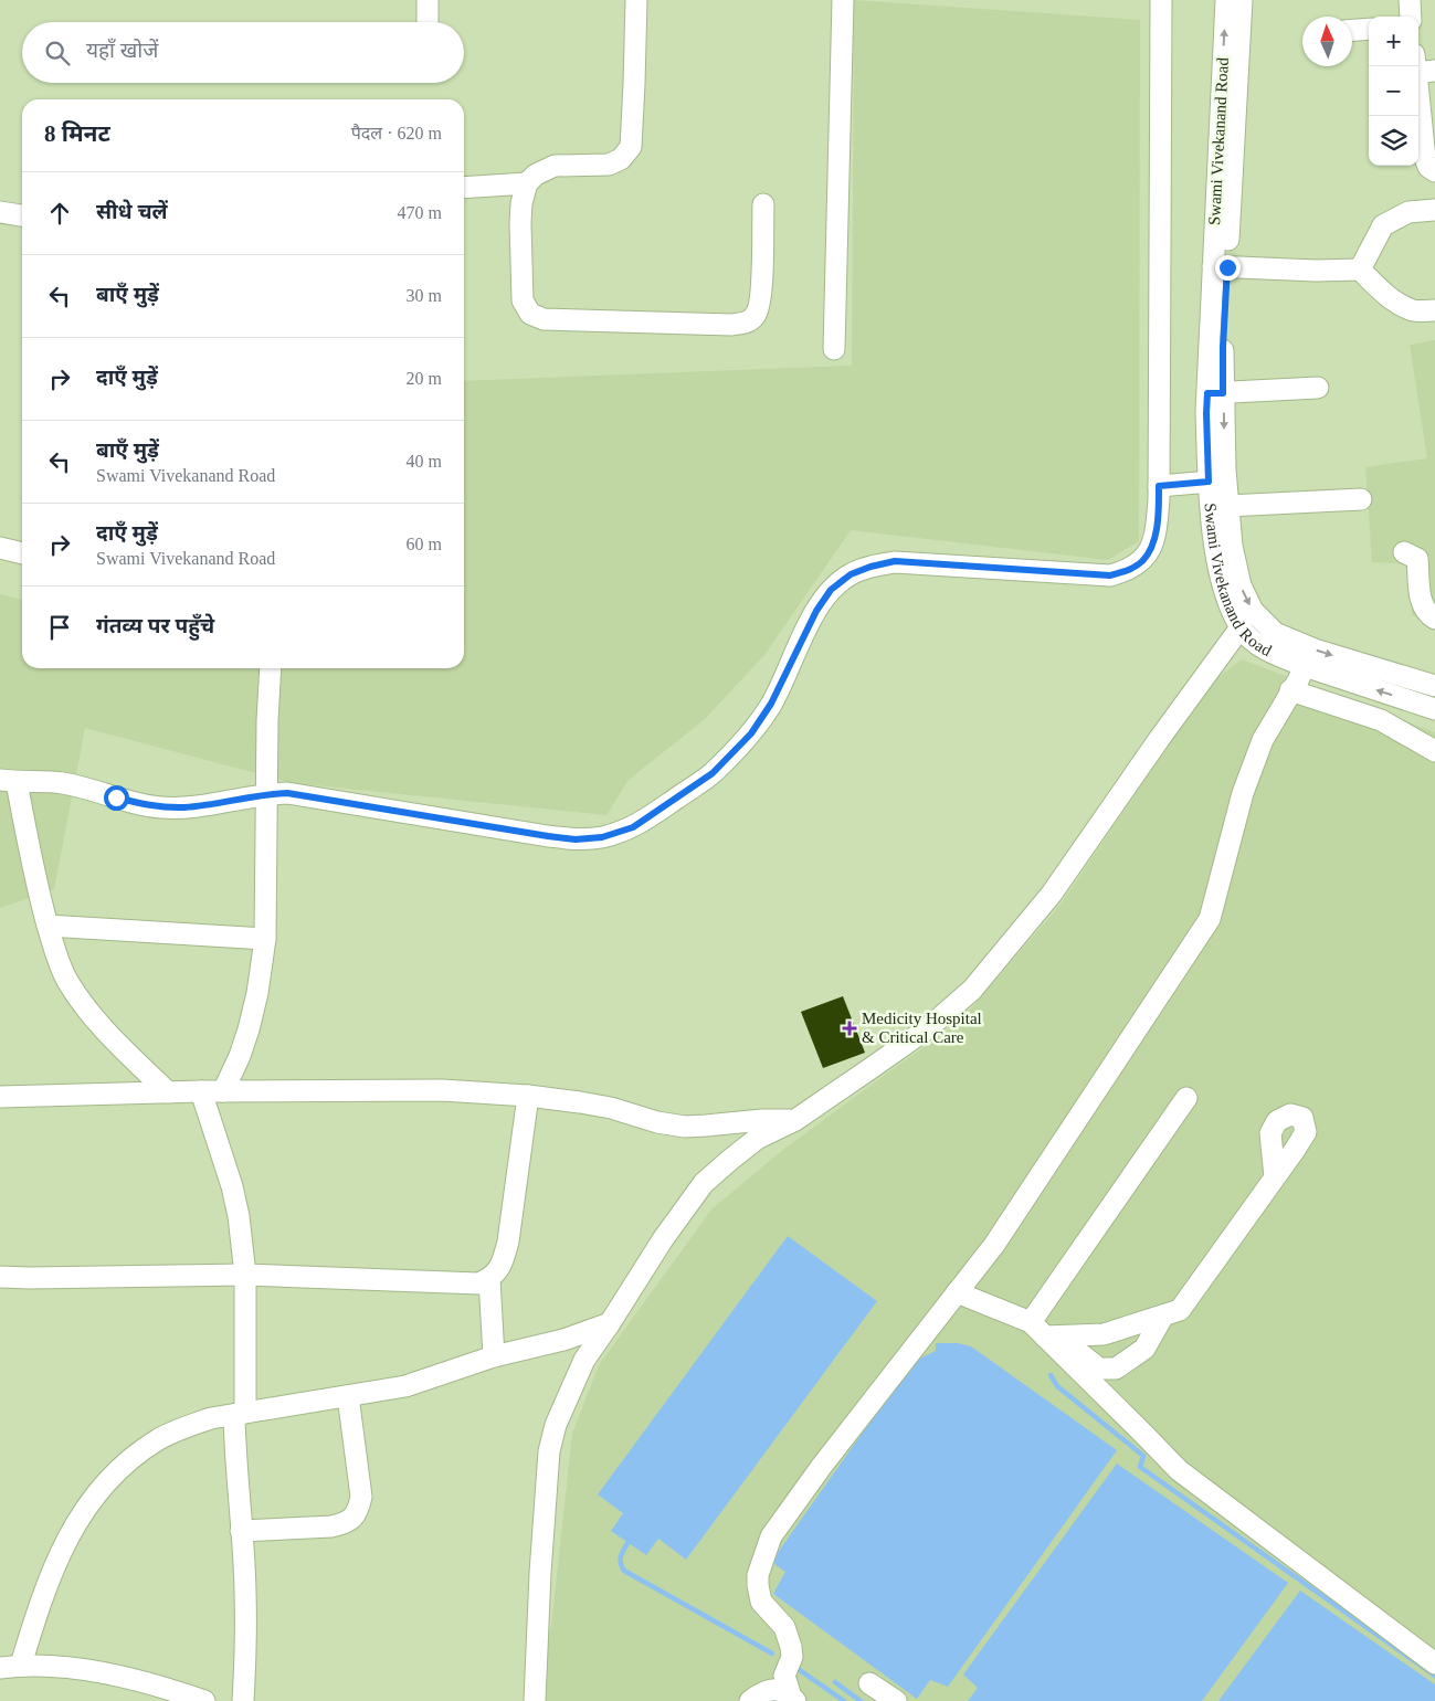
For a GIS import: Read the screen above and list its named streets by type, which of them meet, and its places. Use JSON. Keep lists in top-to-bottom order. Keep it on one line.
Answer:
{"streets":{"street":["Swami Vivekanand Road"]},"places":{"health":["Medicity Hospital & Critical Care"]},"north":"top","page":{"map_buttons":["+","−"],"search":"यहाँ खोजें","heading":["8 मिनट","पैदल · 620 m"],"list":[["सीधे चलें","470 m"],["बाएँ मुड़ें","30 m"],["दाएँ मुड़ें","20 m"],["बाएँ मुड़ें","Swami Vivekanand Road","40 m"],["दाएँ मुड़ें","Swami Vivekanand Road","60 m"],"गंतव्य पर पहुँचे"]}}
